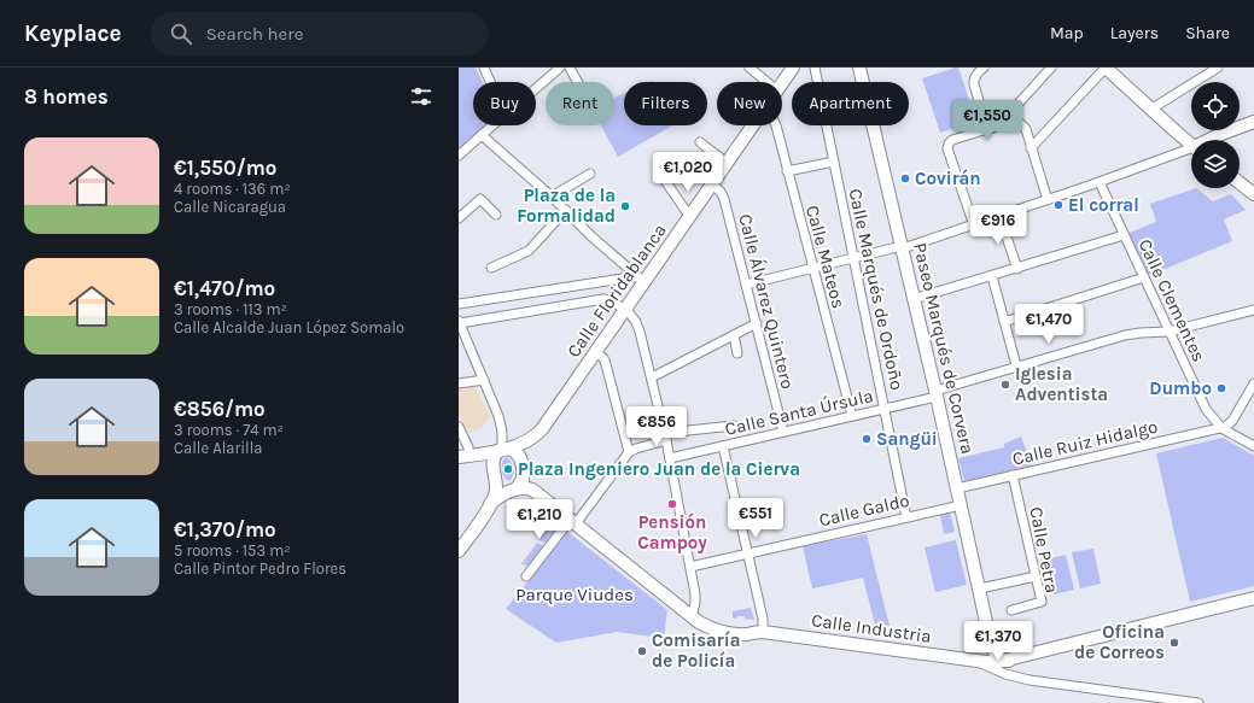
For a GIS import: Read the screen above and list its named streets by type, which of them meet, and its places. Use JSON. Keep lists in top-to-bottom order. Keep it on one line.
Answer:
{"streets":{"main road":["Calle Floridablanca","Paseo Marqués de Corvera","Calle Industria"],"street":["Calle Mateos","Calle Marqués de Ordoño","Calle Clementes","Calle Álvarez Quintero","Calle Santa Úrsula","Calle Ruiz Hidalgo","Calle Galdo","Calle Petra"]},"crossings":[["Calle Mateos","Calle Santa Úrsula"],["Calle Marqués de Ordoño","Calle Santa Úrsula"],["Calle Marqués de Ordoño","Calle Galdo"],["Calle Floridablanca","Calle Álvarez Quintero"],["Calle Floridablanca","Calle Industria"],["Calle Clementes","Calle Santa Úrsula"],["Calle Clementes","Calle Ruiz Hidalgo"],["Calle Álvarez Quintero","Calle Santa Úrsula"],["Paseo Marqués de Corvera","Calle Santa Úrsula"],["Paseo Marqués de Corvera","Calle Ruiz Hidalgo"],["Paseo Marqués de Corvera","Calle Galdo"],["Paseo Marqués de Corvera","Calle Industria"],["Calle Ruiz Hidalgo","Calle Petra"]],"parks":["Parque Viudes"],"places":["Covirán","El corral","Plaza de la Formalidad","Iglesia Adventista","Dumbo","Sangüi","Plaza Ingeniero Juan de la Cierva","Pensión Campoy","Oficina de Correos","Comisaría de Policía"],"page":{"header":"Keyplace","search":"Search here","nav":["Map","Layers","Share"],"heading":"8 homes","chip":["Buy","Rent","Filters","New","Apartment"],"price":["€1,550","€1,020","€916","€1,470","€856","€551","€1,210","€1,370"],"list":[{"name":"€1,550/mo","note":"4 rooms · 136 m² · Calle Nicaragua"},{"name":"€1,470/mo","note":"3 rooms · 113 m² · Calle Alcalde Juan López Somalo"},{"name":"€856/mo","note":"3 rooms · 74 m² · Calle Alarilla"},{"name":"€1,370/mo","note":"5 rooms · 153 m² · Calle Pintor Pedro Flores"}]}}
